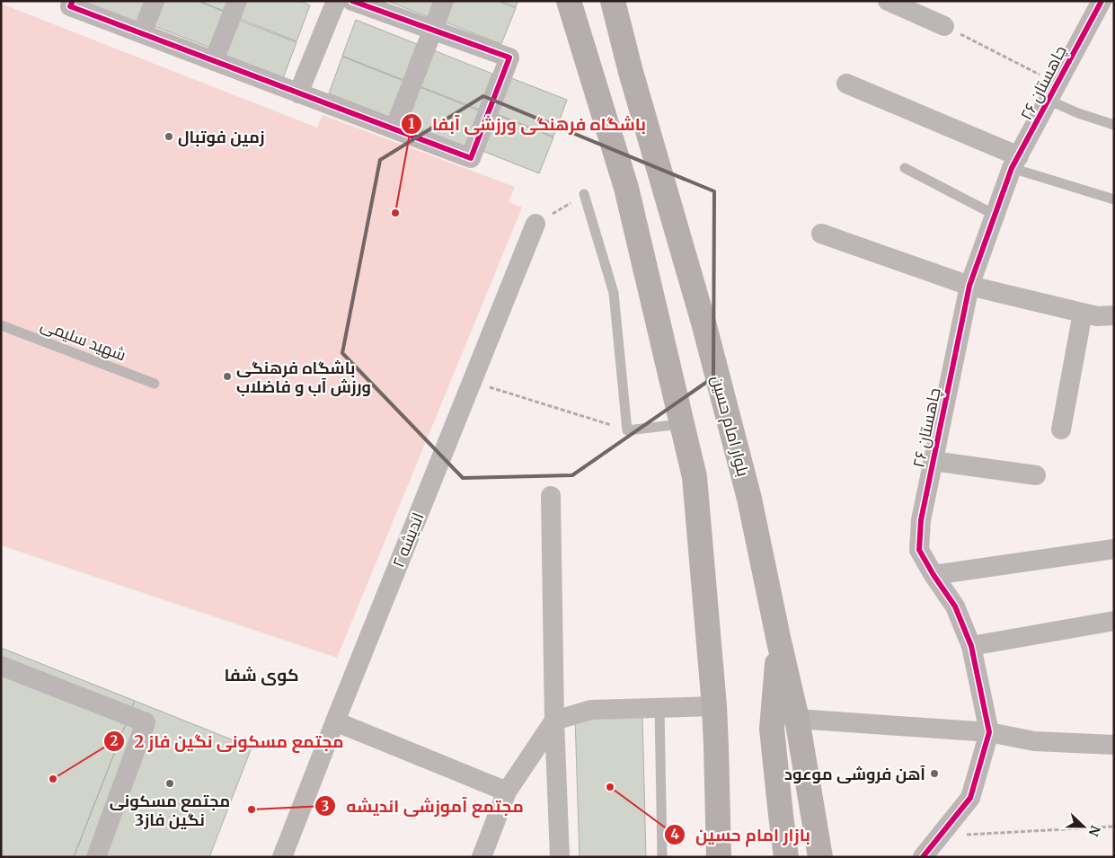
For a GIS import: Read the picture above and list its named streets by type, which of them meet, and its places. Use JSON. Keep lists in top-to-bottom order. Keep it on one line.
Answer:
{"streets":{"main road":["بلوار امام حسین"],"street":["چاهستان ۲۶","اندیشه ۲"],"lane":["شهید سلیمی"]},"districts":["کوی شفا"],"places":["زمین فوتبال","باشگاه فرهنگی ورزشی آبفا","باشگاه فرهنگی ورزش آب و فاضلاب","آهن فروشی موعود","مجتمع مسکونی نگین فاز 2","مجتمع مسکونی نگین فاز3","بازار امام حسین","مجتمع آموزشی اندیشه"],"north":"right"}
